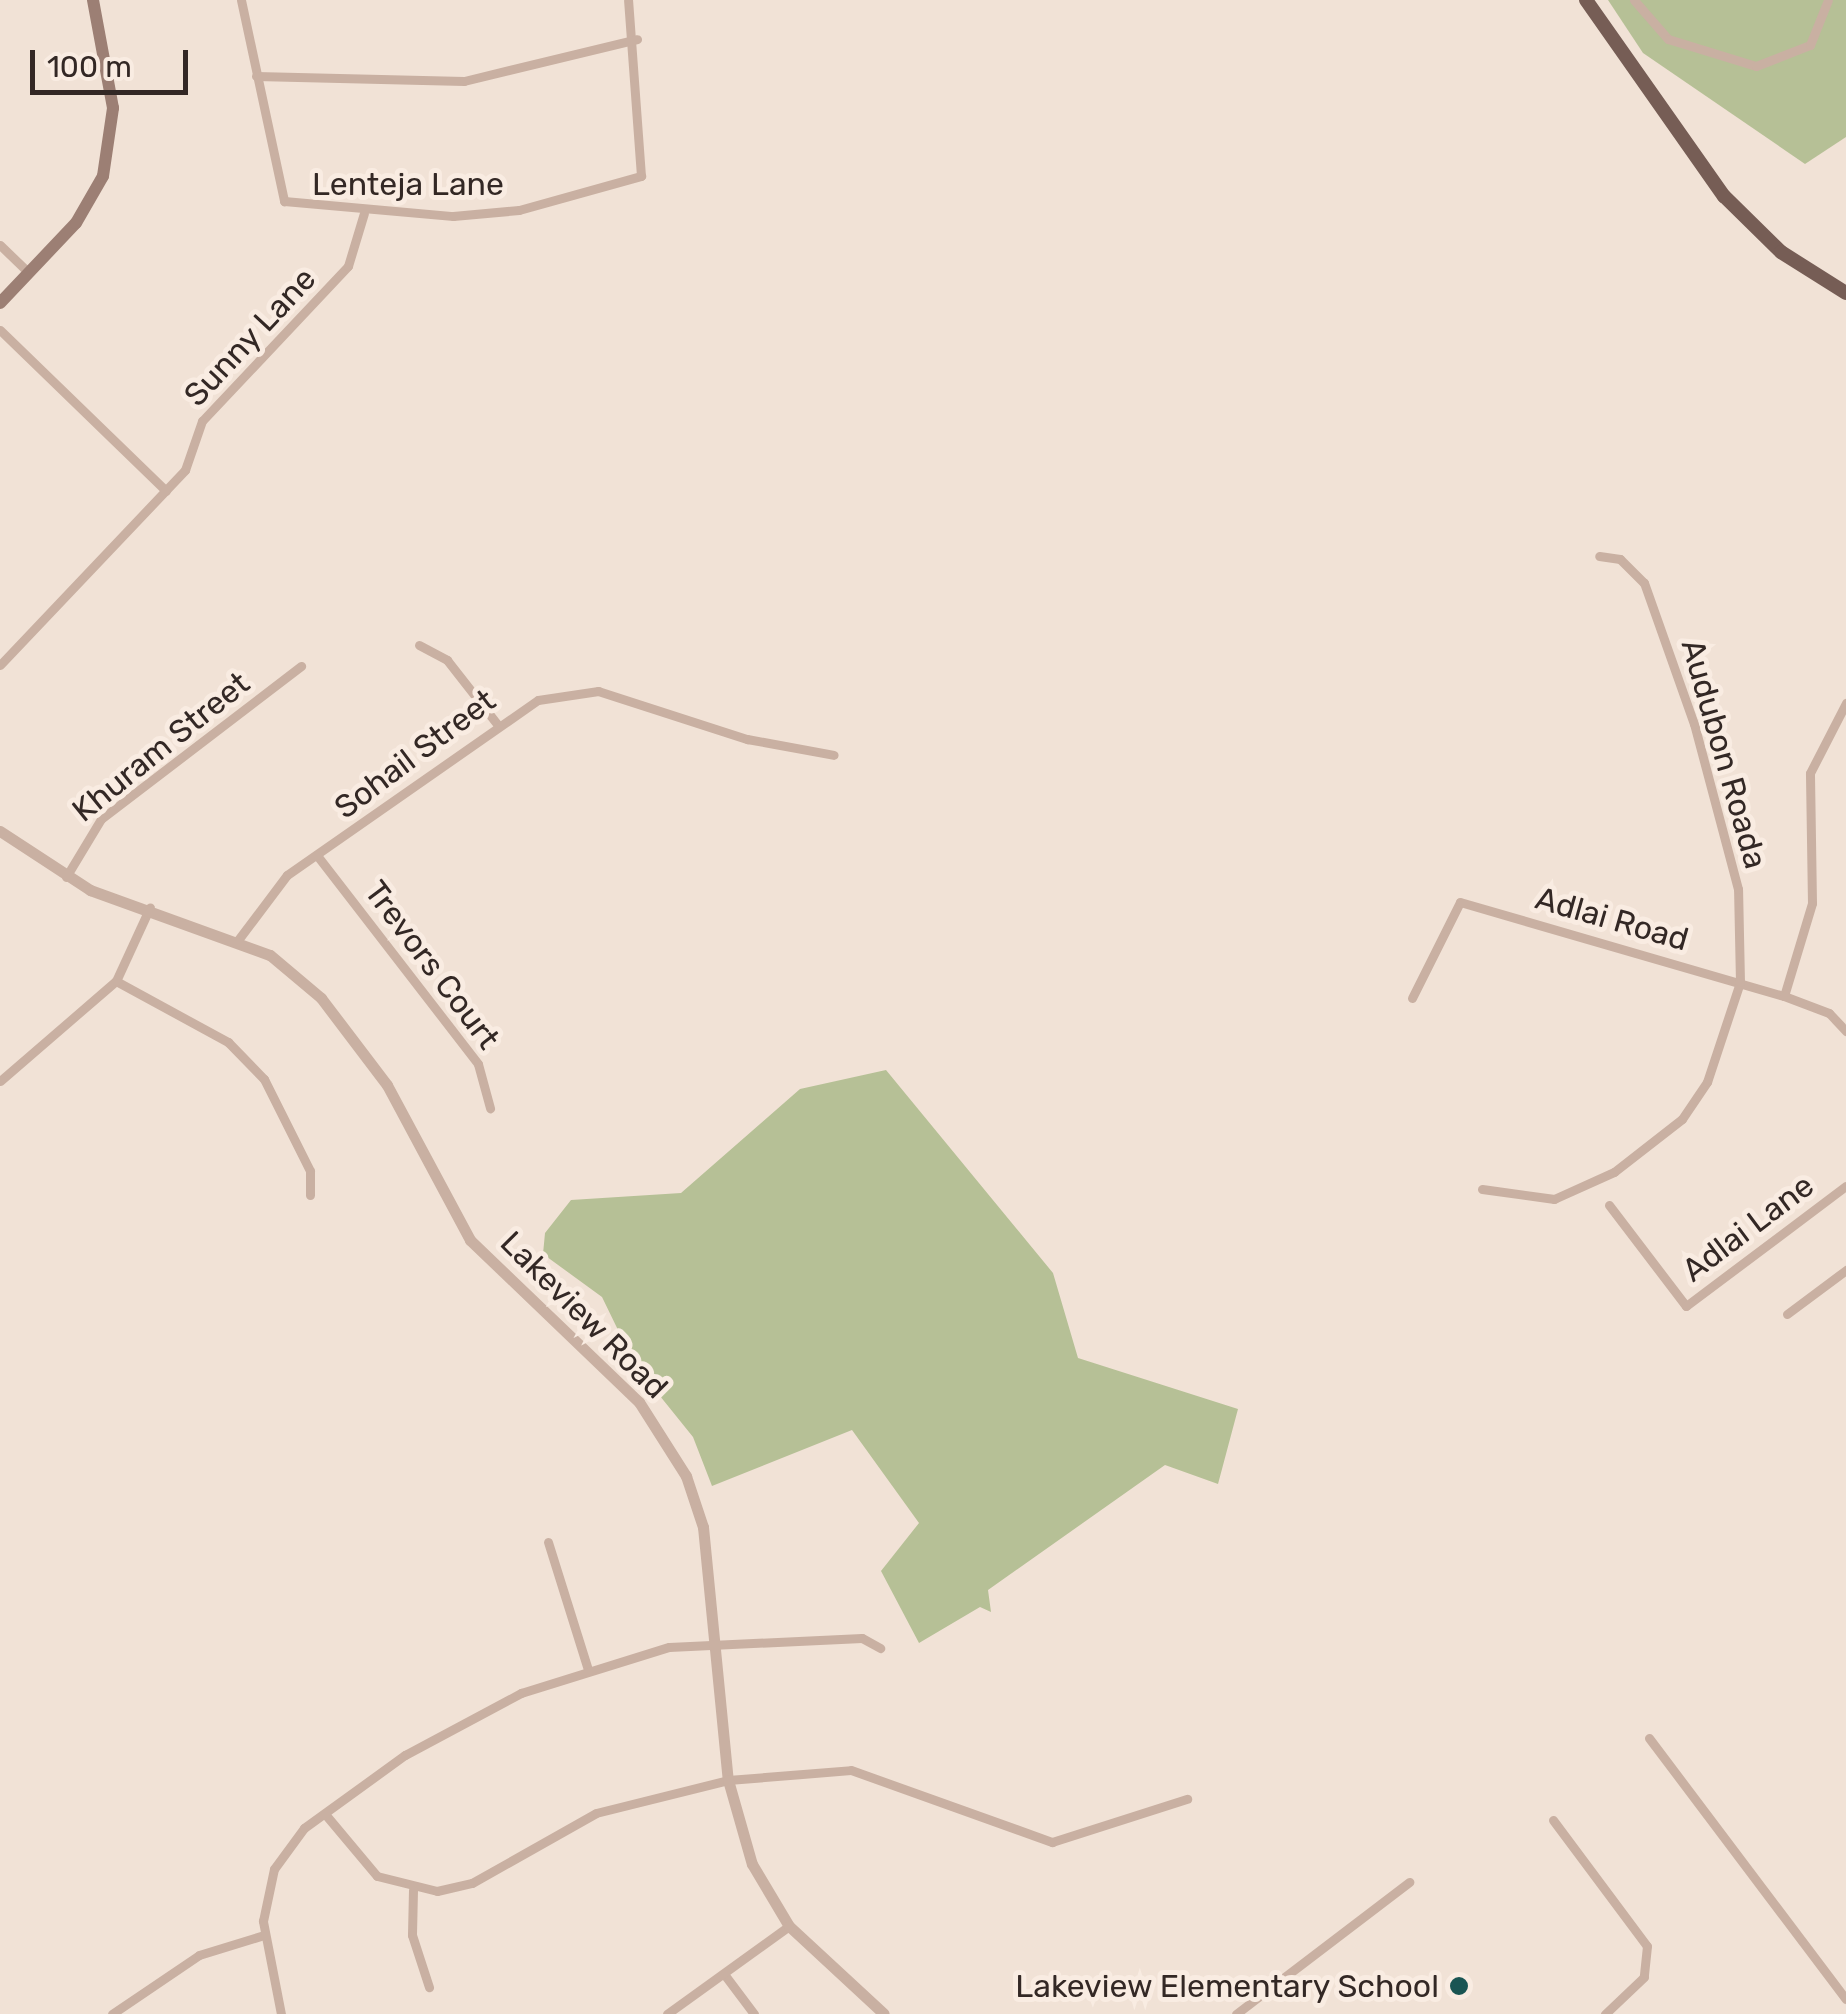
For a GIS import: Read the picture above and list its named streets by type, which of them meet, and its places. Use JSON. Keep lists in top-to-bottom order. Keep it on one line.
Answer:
{"streets":{"street":["Lenteja Lane","Sunny Lane","Khuram Street","Sohail Street","Audubon Roada","Adlai Road","Trevors Court","Adlai Lane","Lakeview Road"]},"crossings":[["Lenteja Lane","Sunny Lane"],["Khuram Street","Lakeview Road"],["Sohail Street","Trevors Court"],["Sohail Street","Lakeview Road"],["Audubon Roada","Adlai Road"]],"places":["Lakeview Elementary School"],"scale_bar":"100 m"}
